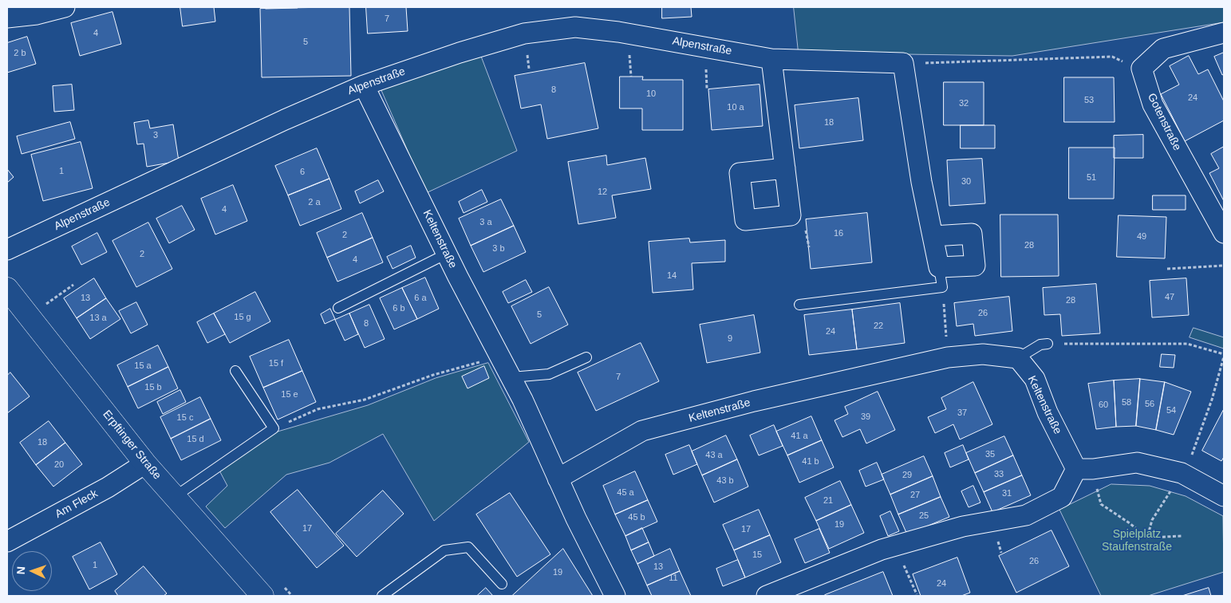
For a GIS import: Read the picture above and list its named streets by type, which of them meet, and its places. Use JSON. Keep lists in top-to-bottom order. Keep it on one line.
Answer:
{"streets":{"street":["Alpenstraße","Gotenstraße","Keltenstraße","Erpftinger Straße","Am Fleck"]},"crossings":[["Alpenstraße","Keltenstraße"],["Erpftinger Straße","Am Fleck"]],"parks":["Spielplatz Staufenstraße"],"house_numbers":["7","4","5","2 b","8","10","24","53","32","10 a","18","3","1","6","51","30","12","2 a","4","3 a","16","2","49","28","3 b","2","4","14","47","13","6 a","28","6 b","26","5","15 g","13 a","8","22","24","9","15 f","15 a","7","15 b","15 e","58","56","60","54","37","39","15 c","41 a","15 d","18","35","43 a","41 b","20","33","29","43 b","45 a","31","27","21","25","45 b","19","17","17","15","26","1","13","19","11","24"],"north":"left"}
